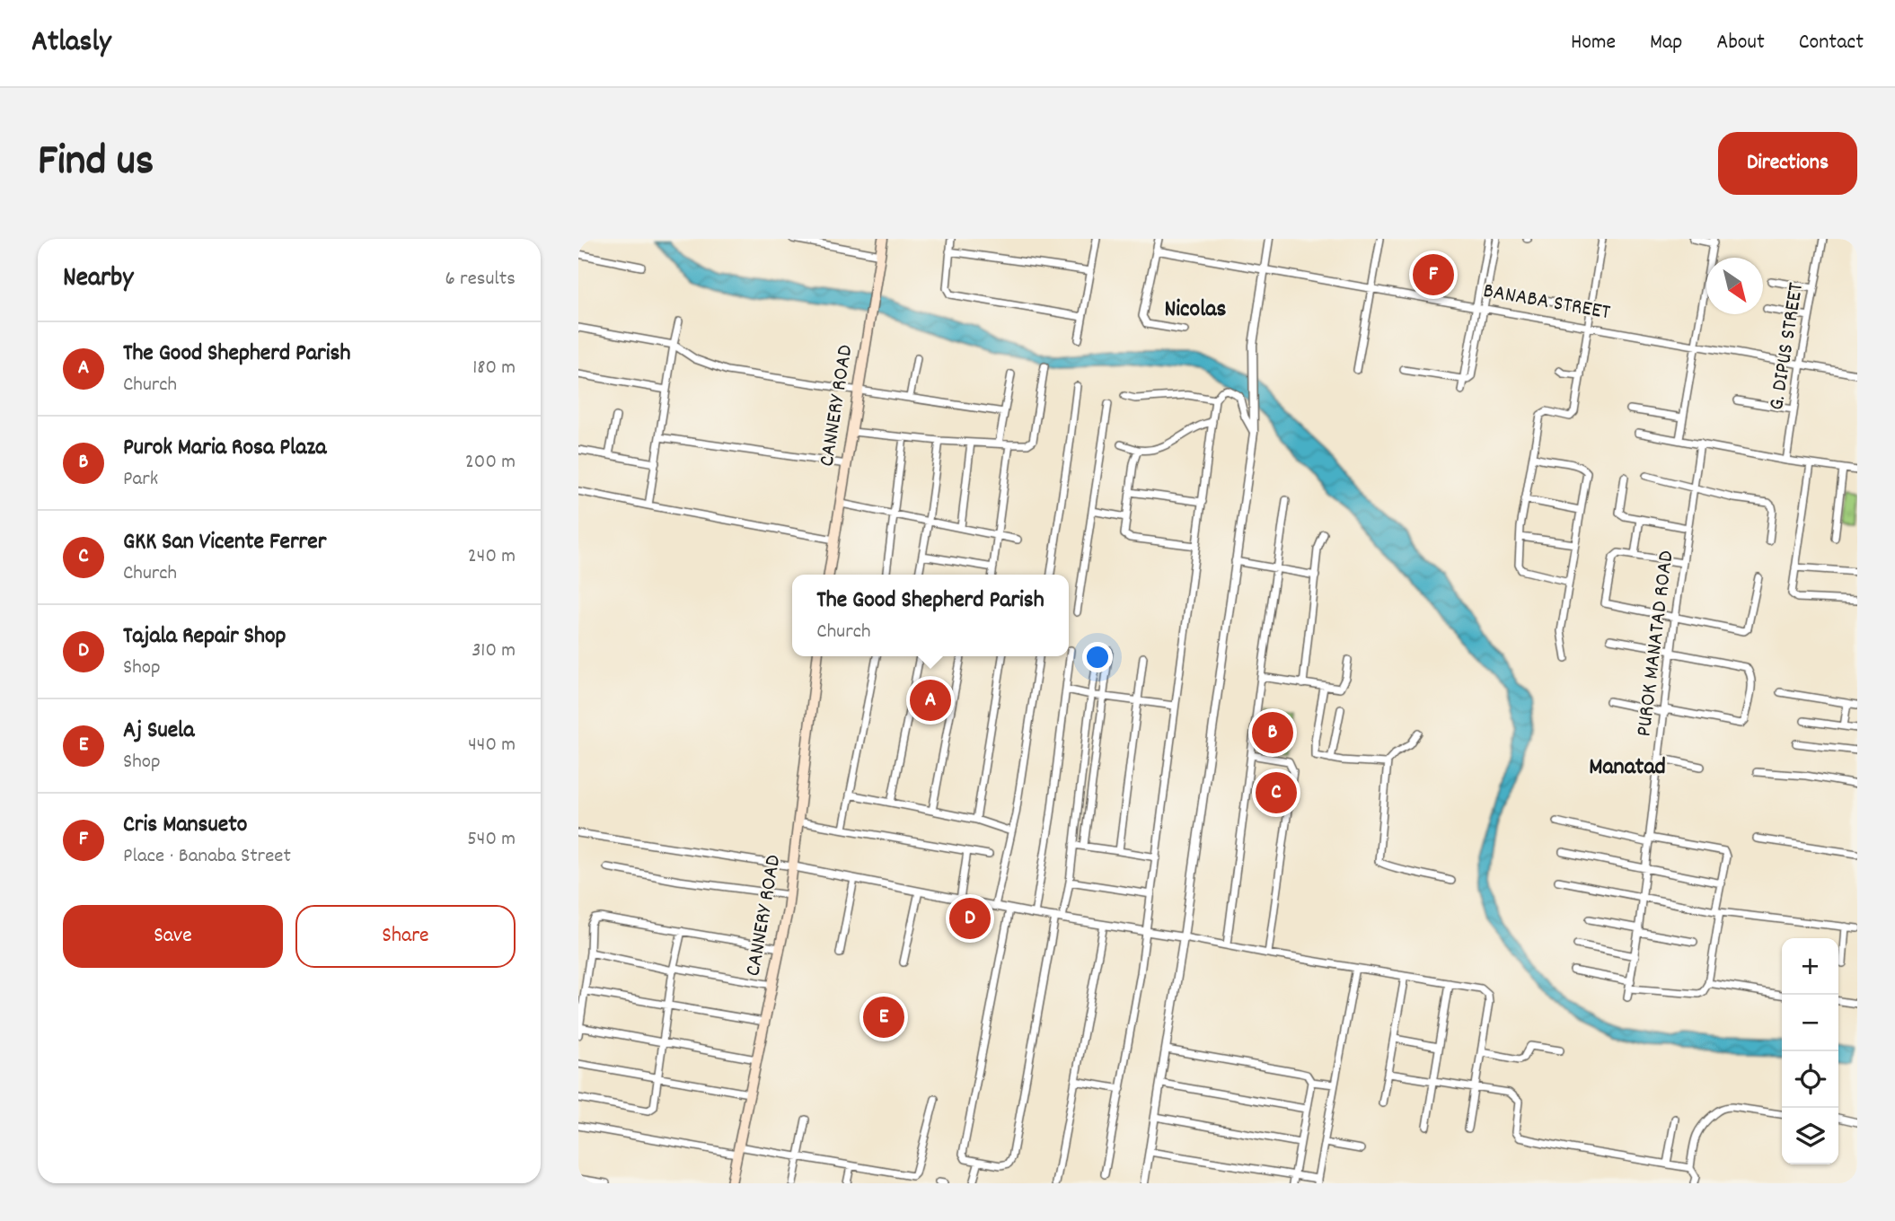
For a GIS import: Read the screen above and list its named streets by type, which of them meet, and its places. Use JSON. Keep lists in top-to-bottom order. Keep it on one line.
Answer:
{"streets":{"main road":["CANNERY ROAD"],"street":["BANABA STREET","G. DIPUS STREET","PUROK MANATAD ROAD"]},"crossings":[["BANABA STREET","G. DIPUS STREET"]],"districts":["Nicolas","Manatad"],"north":"bottom right","page":{"header":"Atlasly","nav":["Home","Map","About","Contact"],"title":"Find us","buttons":["Directions",["Save","Share"]],"heading":["Nearby","6 results"],"pins":["F","A","B","C","D","E"],"list":[{"mark":"A","name":"The Good Shepherd Parish","note":"Church","value":"180 m"},{"mark":"B","name":"Purok Maria Rosa Plaza","note":"Park","value":"200 m"},{"mark":"C","name":"GKK San Vicente Ferrer","note":"Church","value":"240 m"},{"mark":"D","name":"Tajala Repair Shop","note":"Shop","value":"310 m"},{"mark":"E","name":"Aj Suela","note":"Shop","value":"440 m"},{"mark":"F","name":"Cris Mansueto","note":"Place · Banaba Street","value":"540 m"}],"popup":["The Good Shepherd Parish","Church"],"map_buttons":["+","−"]}}
